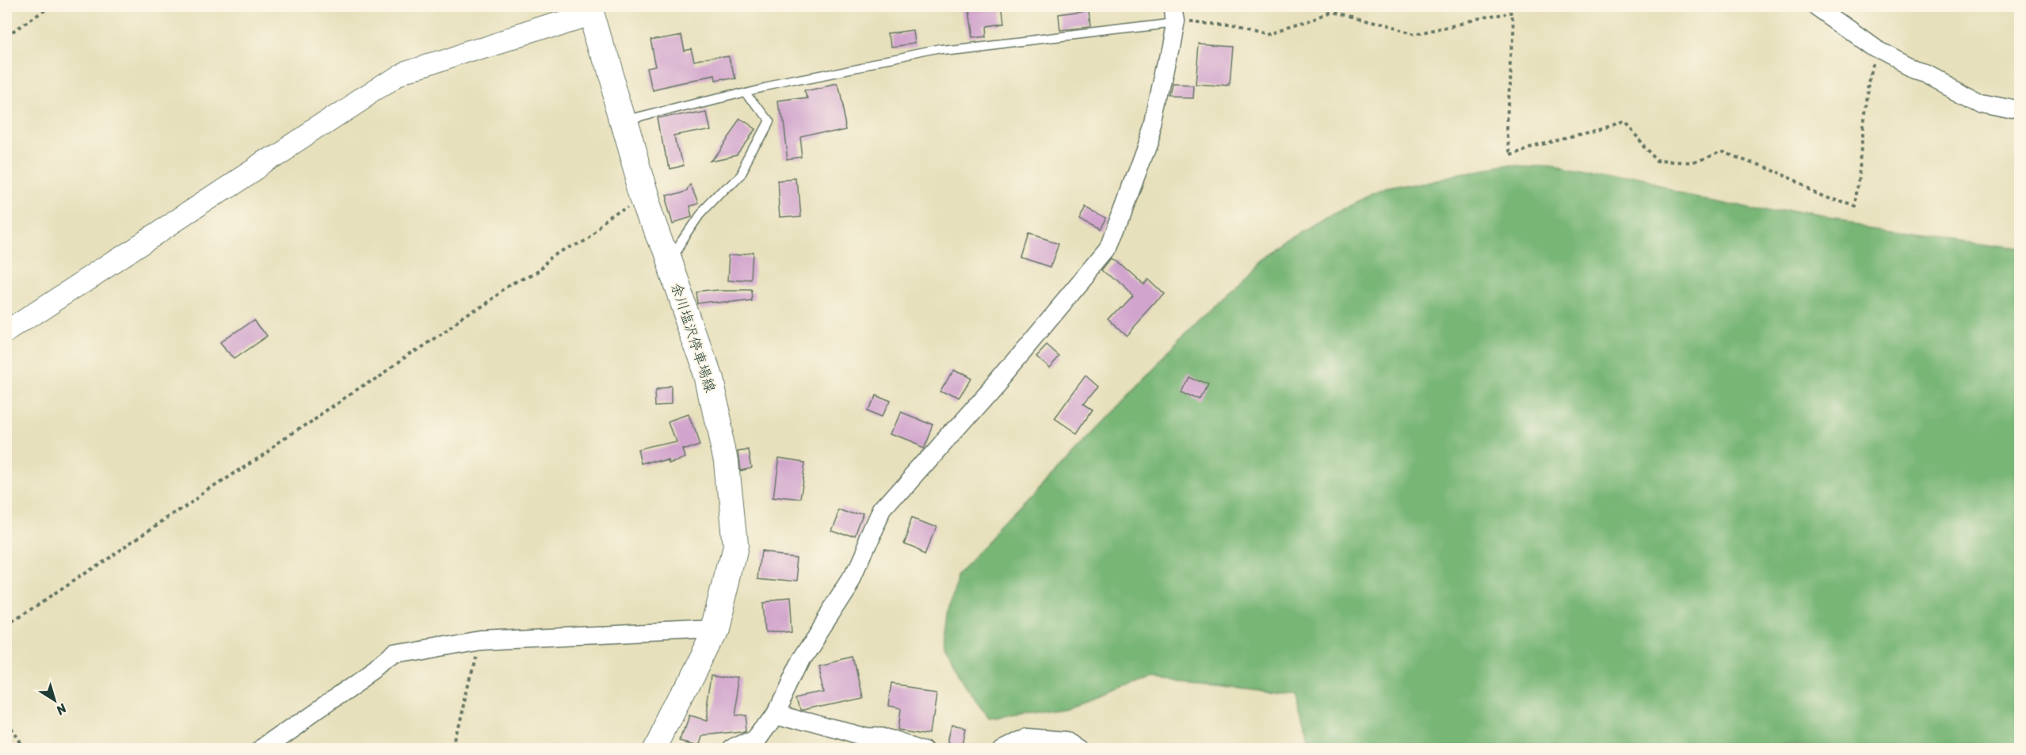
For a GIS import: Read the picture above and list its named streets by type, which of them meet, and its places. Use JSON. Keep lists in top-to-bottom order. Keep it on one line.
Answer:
{"streets":{"main road":["余川塩沢停車場線"]},"north":"bottom right"}
